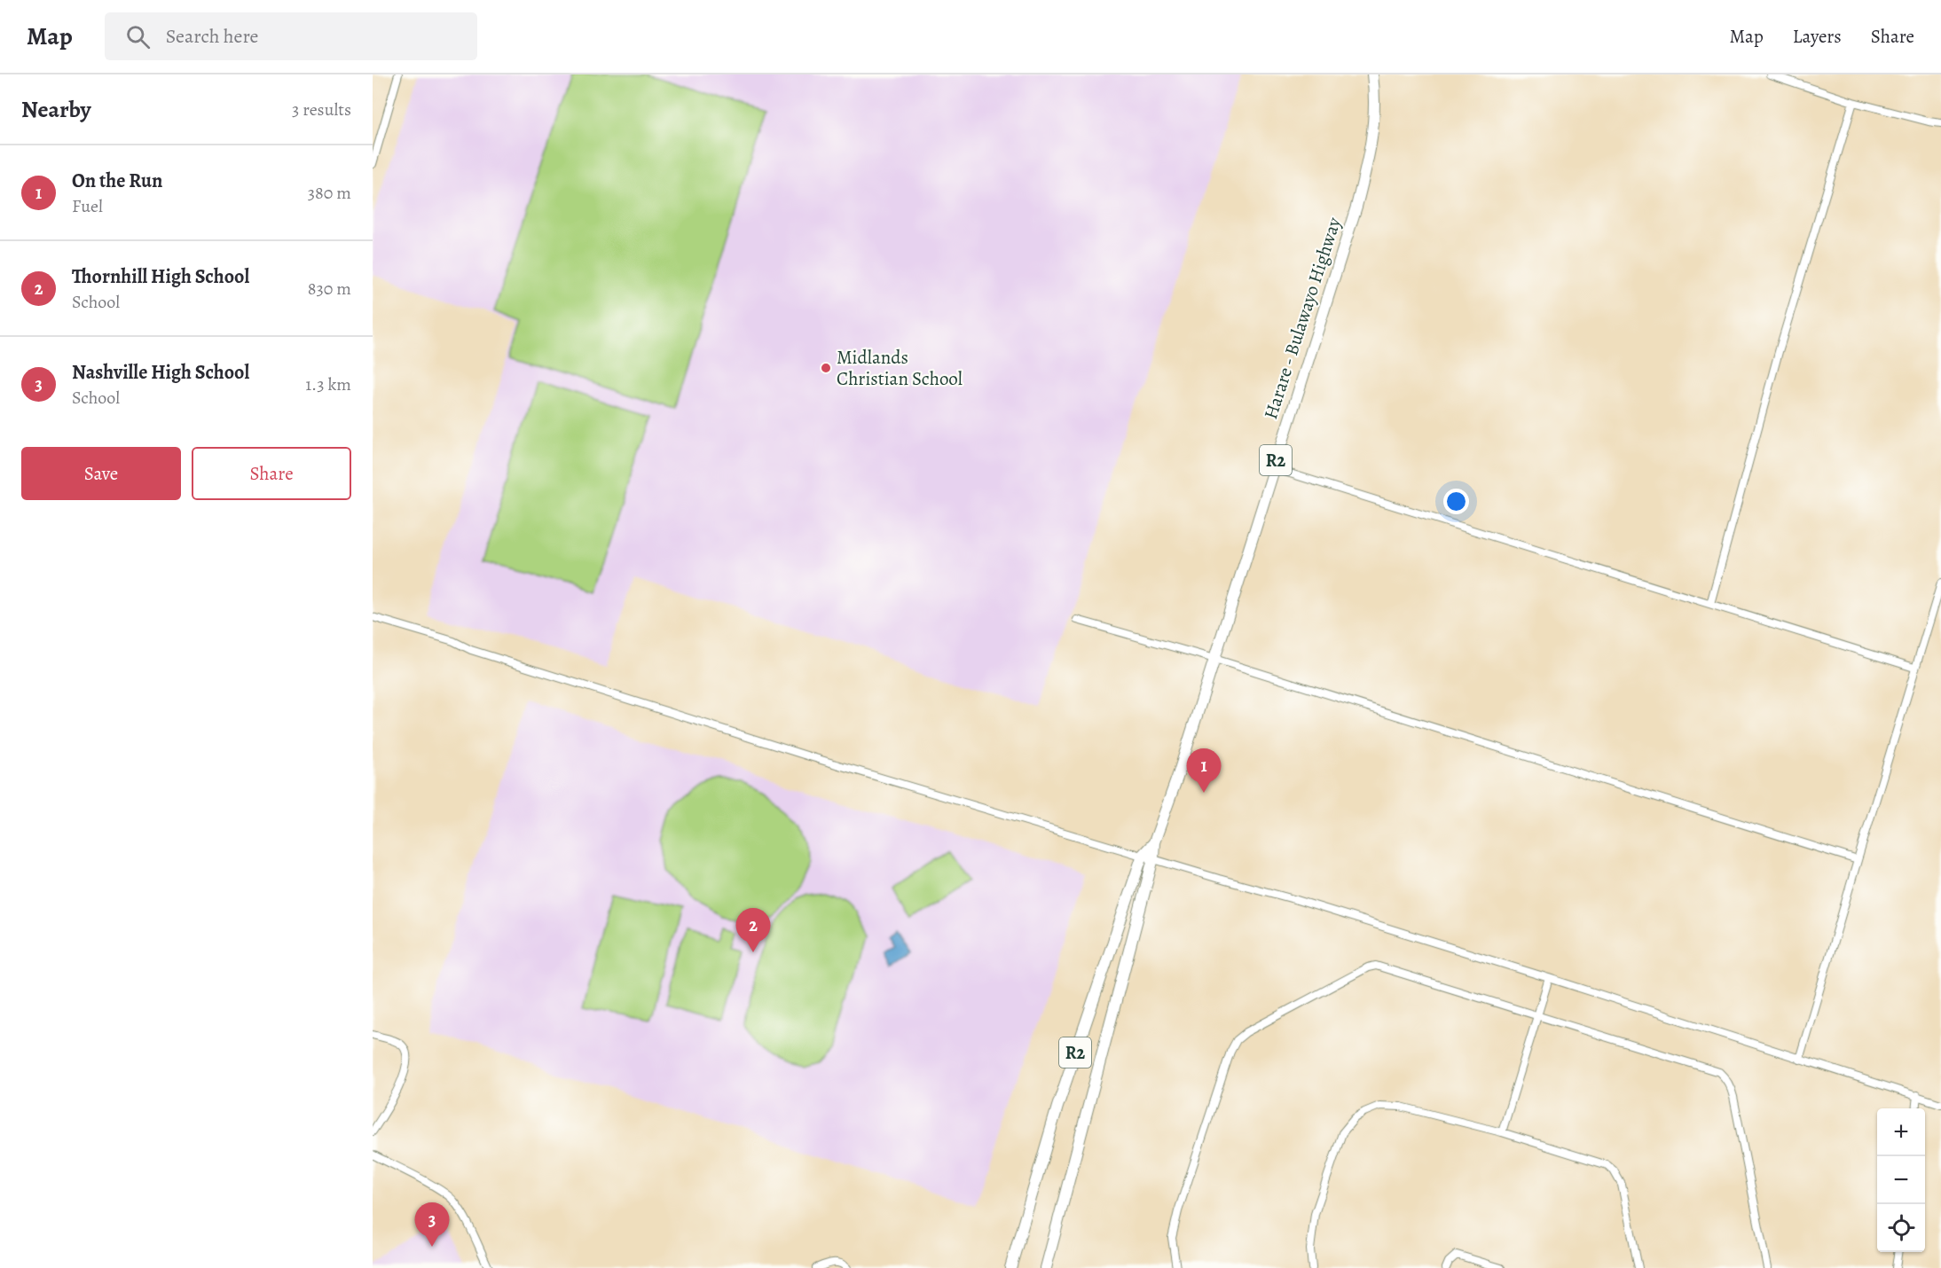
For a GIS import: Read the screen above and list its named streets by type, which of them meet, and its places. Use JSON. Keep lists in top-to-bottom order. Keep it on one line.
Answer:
{"streets":{"highway":["Harare - Bulawayo Highway","R2"]},"places":["Midlands Christian School"],"page":{"header":"Map","search":"Search here","nav":["Map","Layers","Share"],"heading":["Nearby","3 results"],"list":[{"mark":"1","name":"On the Run","note":"Fuel","value":"380 m"},{"mark":"2","name":"Thornhill High School","note":"School","value":"830 m"},{"mark":"3","name":"Nashville High School","note":"School","value":"1.3 km"}],"buttons":["Save","Share"],"pins":["1","2","3"],"map_buttons":["+","−"]}}
